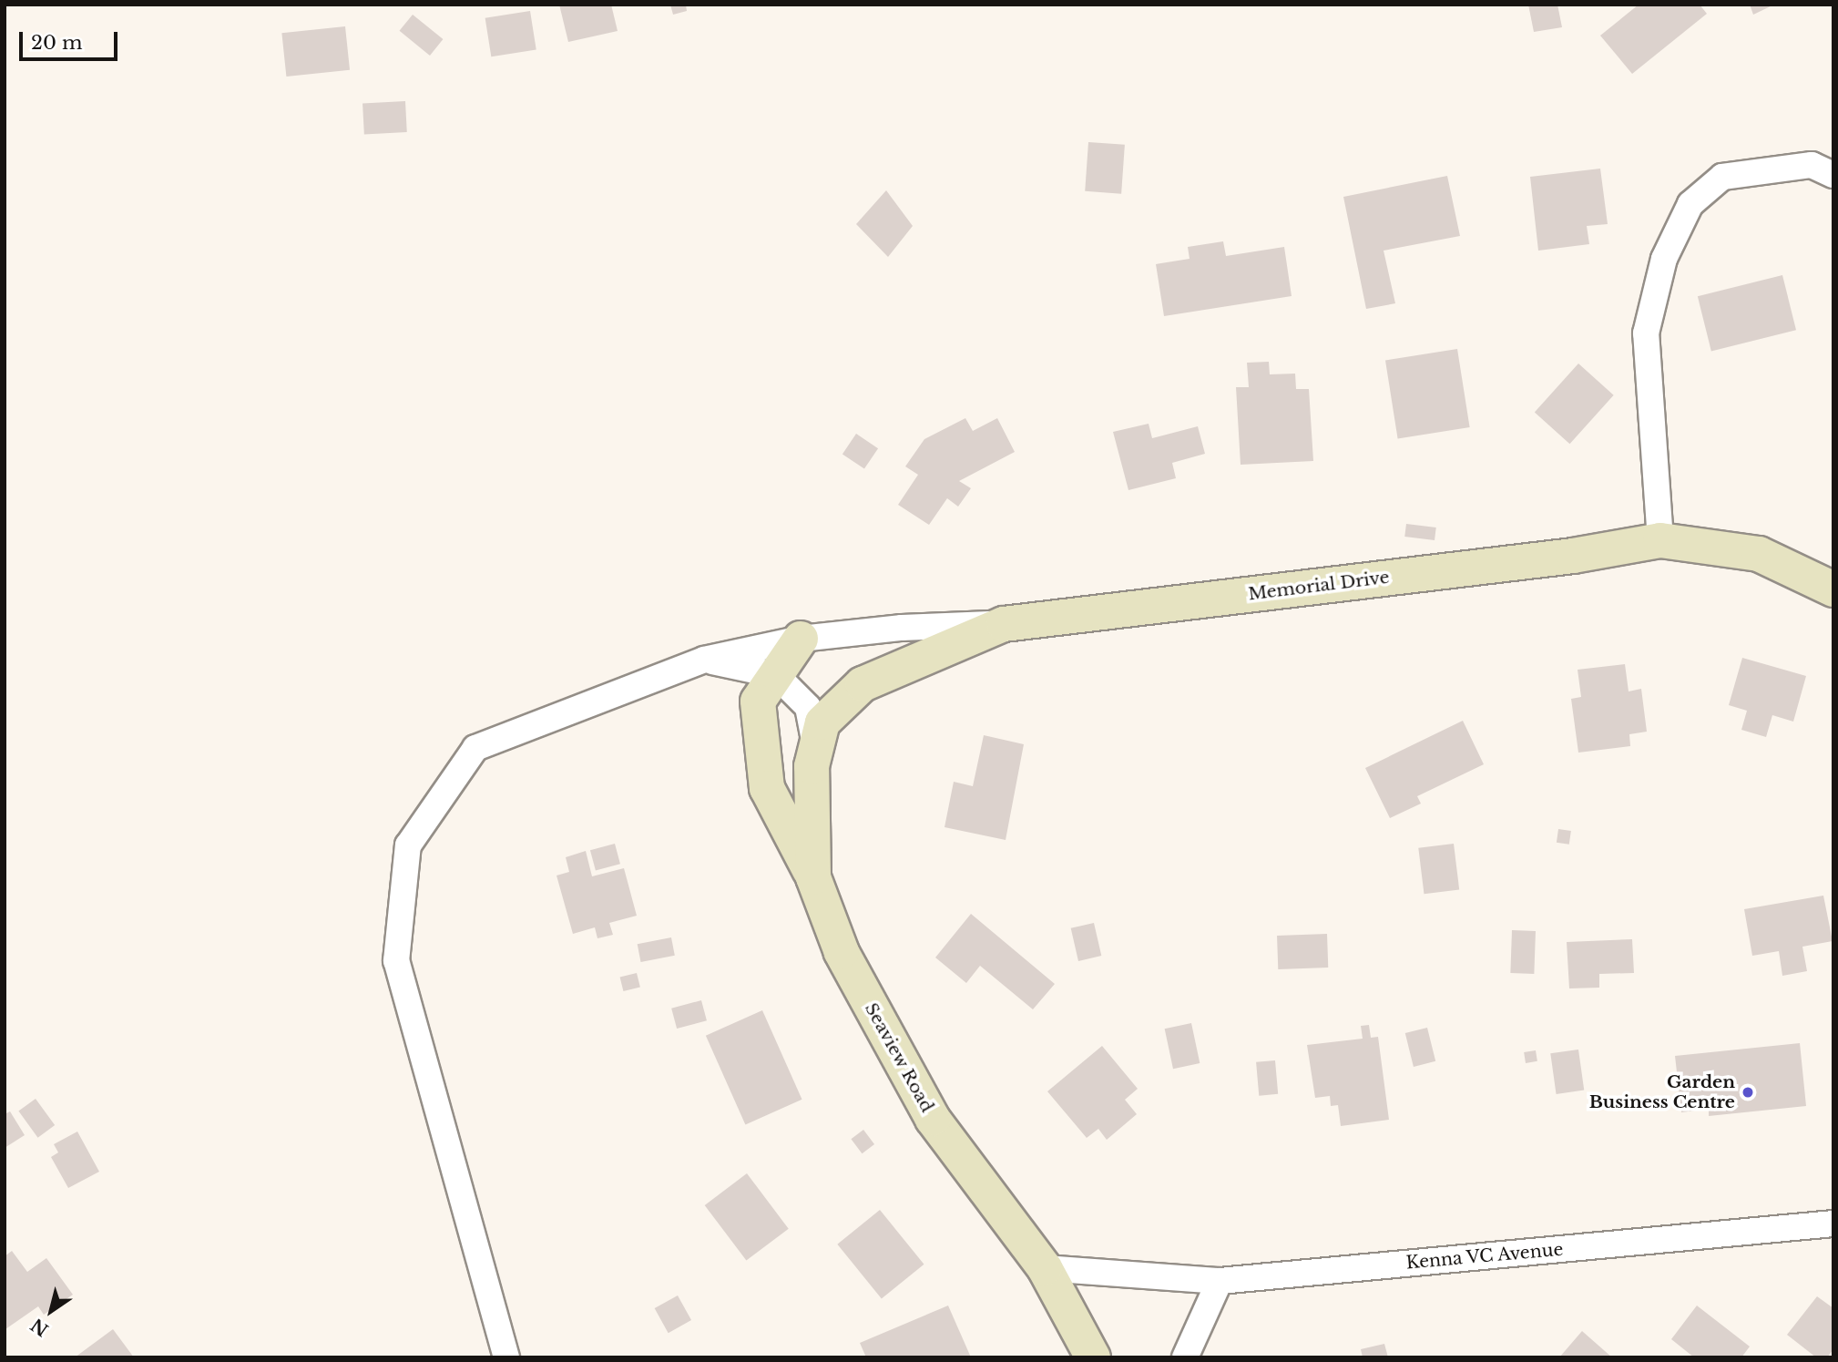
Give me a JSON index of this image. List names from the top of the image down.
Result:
{
  "streets": {
    "street": ["Memorial Drive", "Seaview Road", "Kenna VC Avenue"]
  },
  "crossings": [
    ["Memorial Drive", "Seaview Road"],
    ["Seaview Road", "Kenna VC Avenue"]
  ],
  "places": ["Garden Business Centre"],
  "scale_bar": "20 m",
  "north": "bottom left"
}
